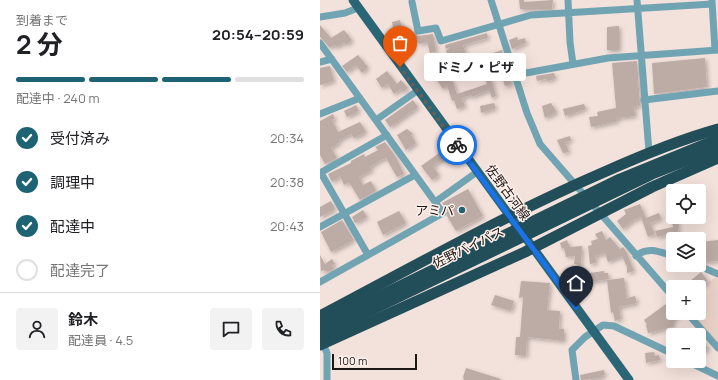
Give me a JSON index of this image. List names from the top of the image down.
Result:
{
  "streets": {
    "highway": ["佐野バイパス"],
    "main road": ["佐野古河線"]
  },
  "places": ["ドミノ・ピザ", "アミパ"],
  "scale_bar": "100 m",
  "page": {
    "heading": ["2 分", "到着まで", "20:54–20:59"],
    "panel": ["鈴木", "配達員 · 4.5"],
    "bubble": "ドミノ・ピザ",
    "bar": "配達中 · 240 m",
    "list": [
      ["受付済み", "20:34"],
      ["調理中", "20:38"],
      ["配達中", "20:43"],
      "配達完了"
    ],
    "map_buttons": ["+", "−"],
    "scale": "100 m"
  }
}
